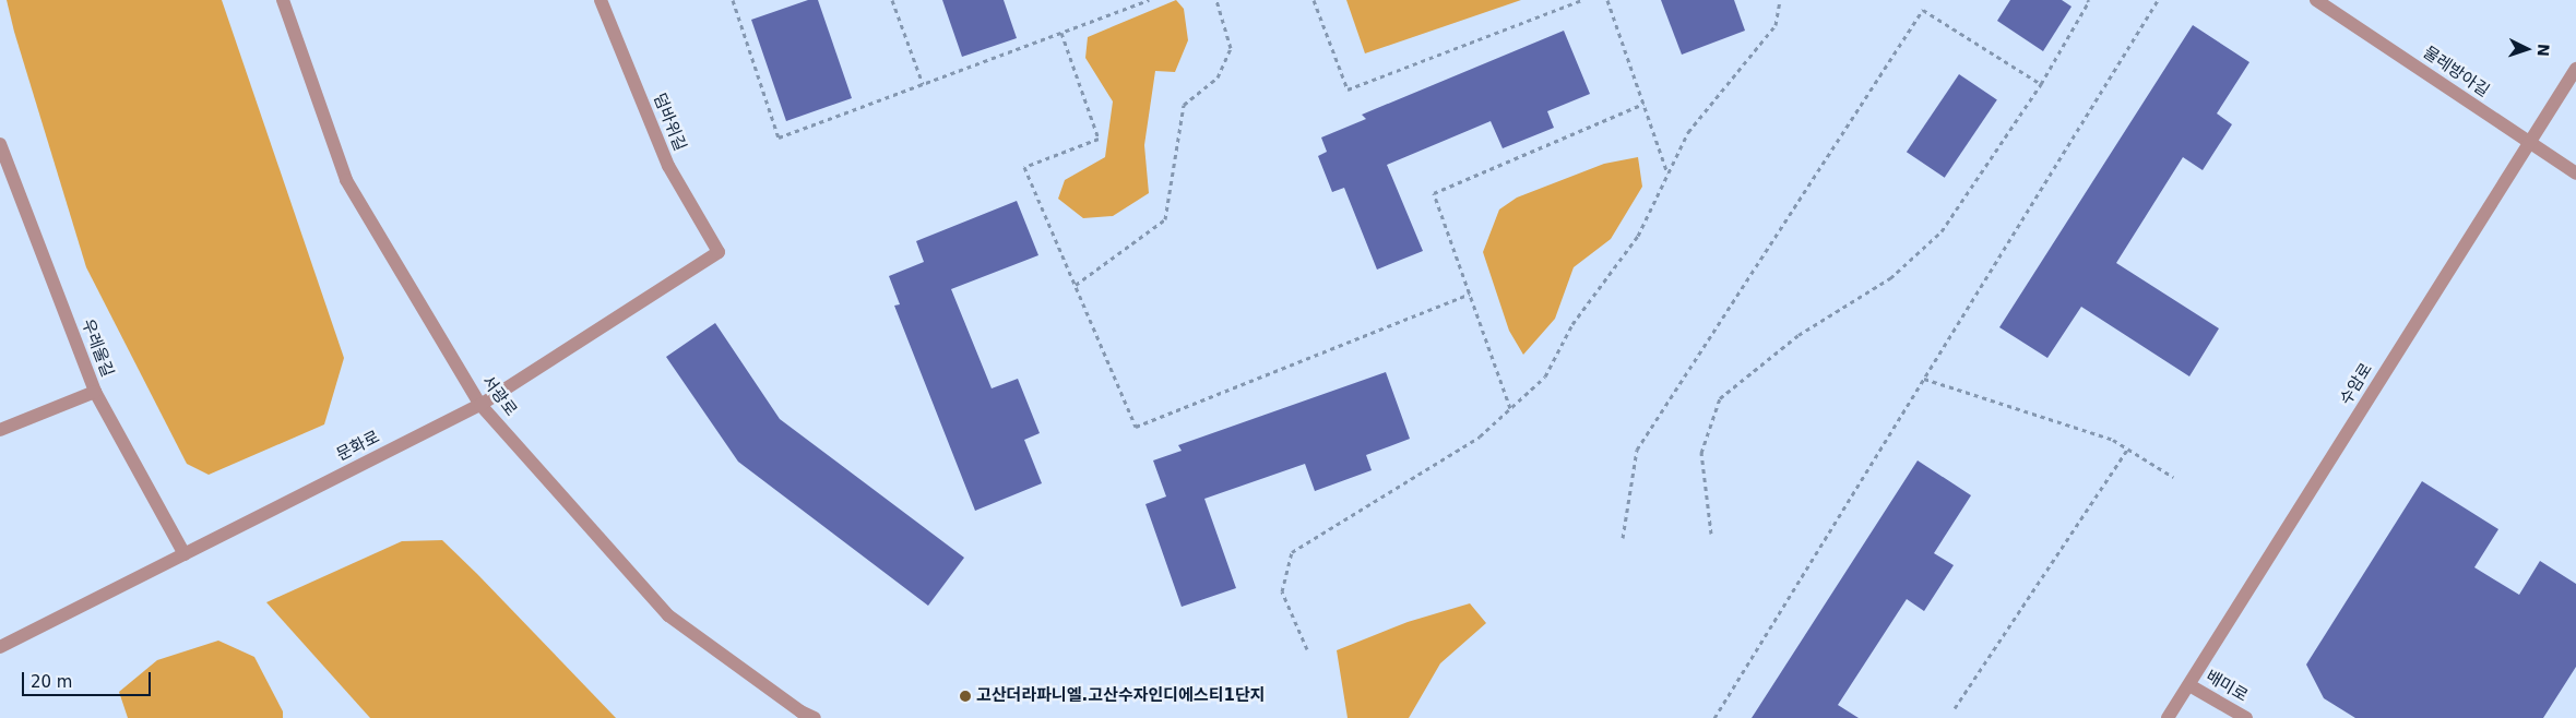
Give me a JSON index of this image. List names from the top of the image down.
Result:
{
  "streets": {
    "street": [
      "물레방아길",
      "덤바위길",
      "우레울길",
      "수암로",
      "서광로",
      "문화로",
      "배미로"
    ]
  },
  "crossings": [
    ["물레방아길", "수암로"],
    ["덤바위길", "문화로"],
    ["우레울길", "문화로"],
    ["수암로", "배미로"],
    ["서광로", "문화로"]
  ],
  "places": ["고산더라파니엘.고산수자인디에스티1단지"],
  "scale_bar": "20 m",
  "north": "right"
}
